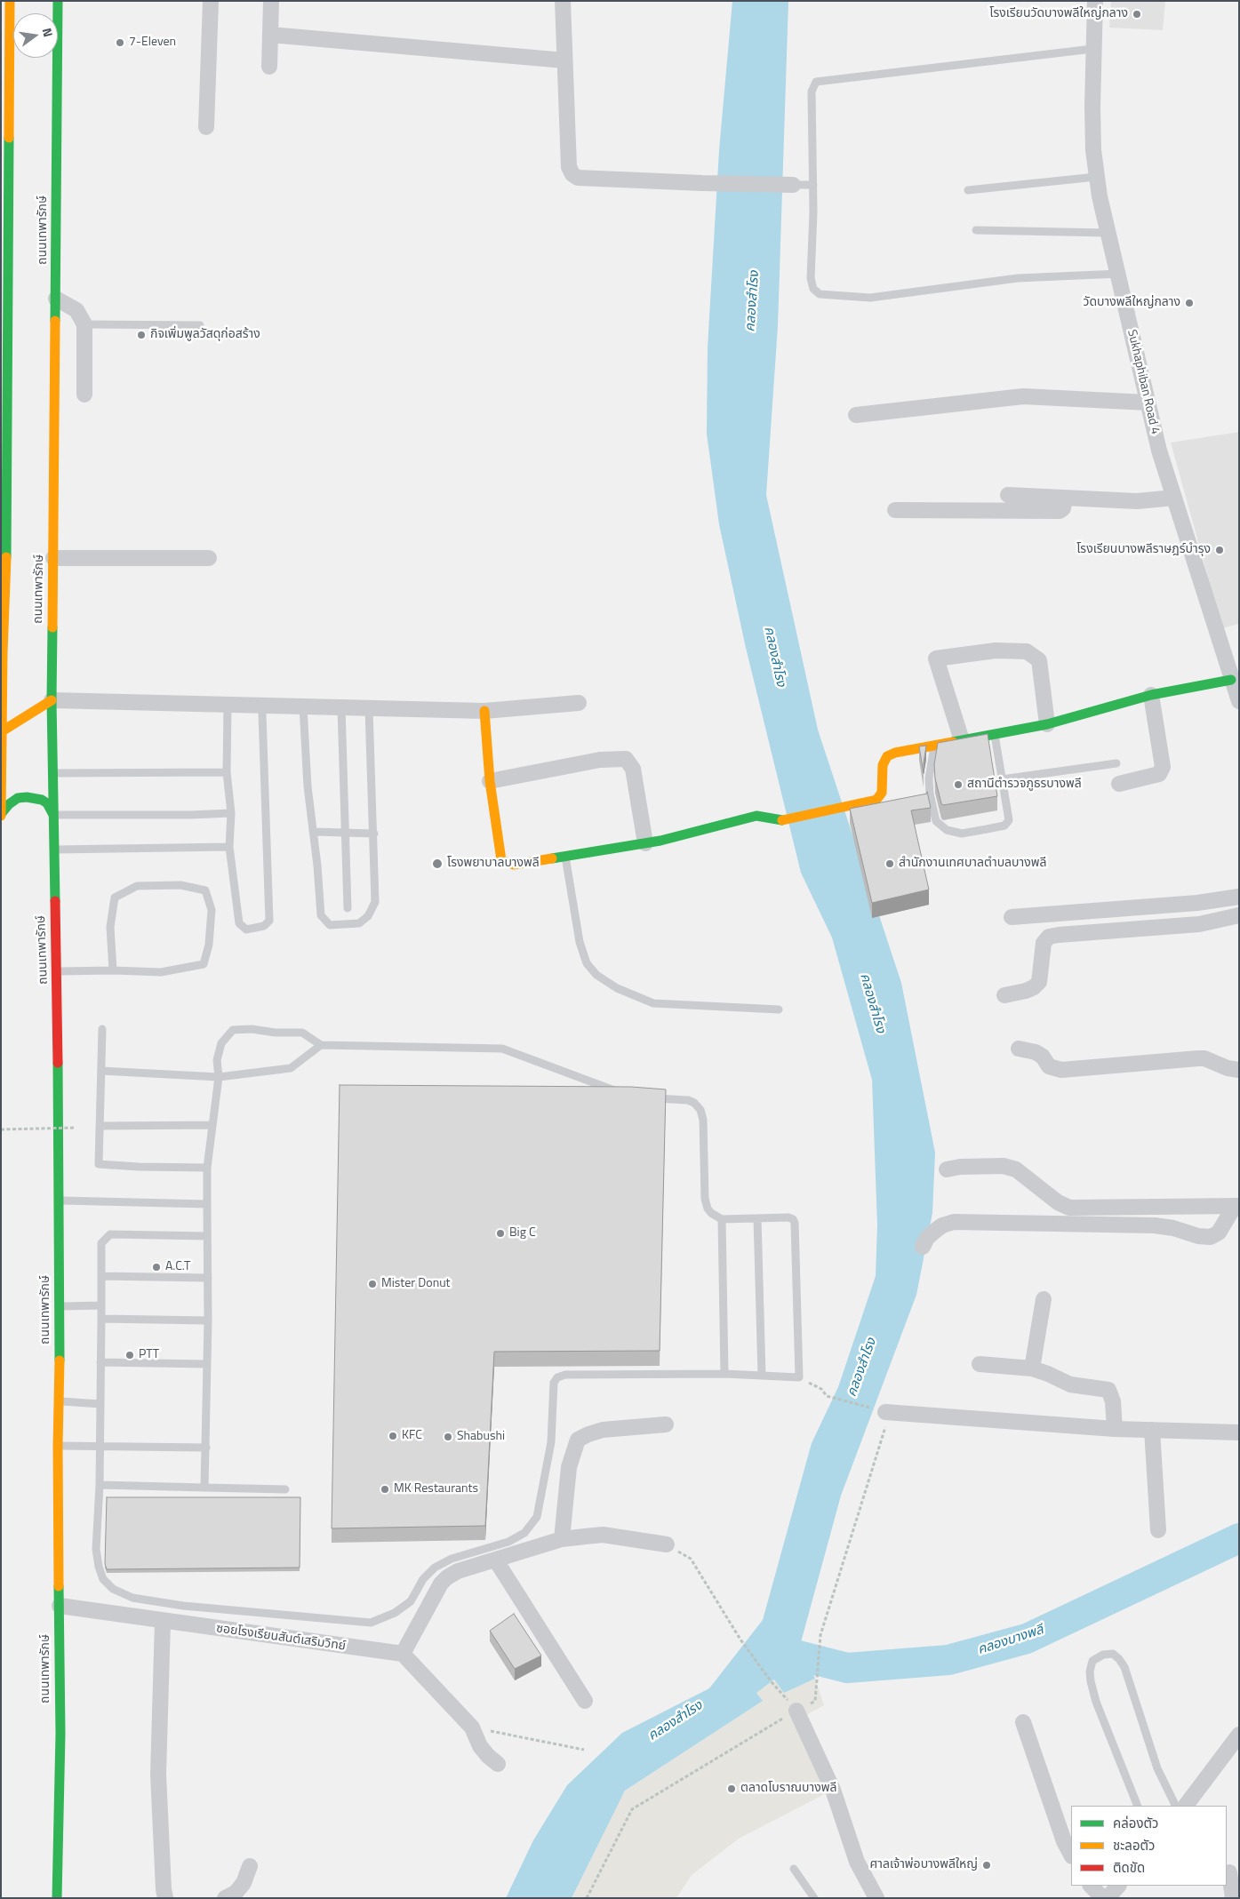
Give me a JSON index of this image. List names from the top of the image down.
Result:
{
  "streets": {
    "main road": ["ถนนเทพารักษ์"],
    "street": ["Sukhaphiban Road 4", "ซอยโรงเรียนสันต์เสริมวิทย์"]
  },
  "crossings": [
    ["ถนนเทพารักษ์", "ซอยโรงเรียนสันต์เสริมวิทย์"]
  ],
  "water": ["คลองสำโรง", "คลองบางพลี"],
  "places": [
    "โรงเรียนวัดบางพลีใหญ่กลาง",
    "7-Eleven",
    "วัดบางพลีใหญ่กลาง",
    "กิจเพิ่มพูลวัสดุก่อสร้าง",
    "โรงเรียนบางพลีราษฎร์บำรุง",
    "สถานีตำรวจภูธรบางพลี",
    "โรงพยาบาลบางพลี",
    "สำนักงานเทศบาลตำบลบางพลี",
    "Big C",
    "A.C.T",
    "Mister Donut",
    "PTT",
    "KFC",
    "Shabushi",
    "MK Restaurants",
    "ตลาดโบราณบางพลี",
    "ศาลเจ้าพ่อบางพลีใหญ่"
  ],
  "legend": ["คล่องตัว", "ชะลอตัว", "ติดขัด"],
  "north": "right"
}
